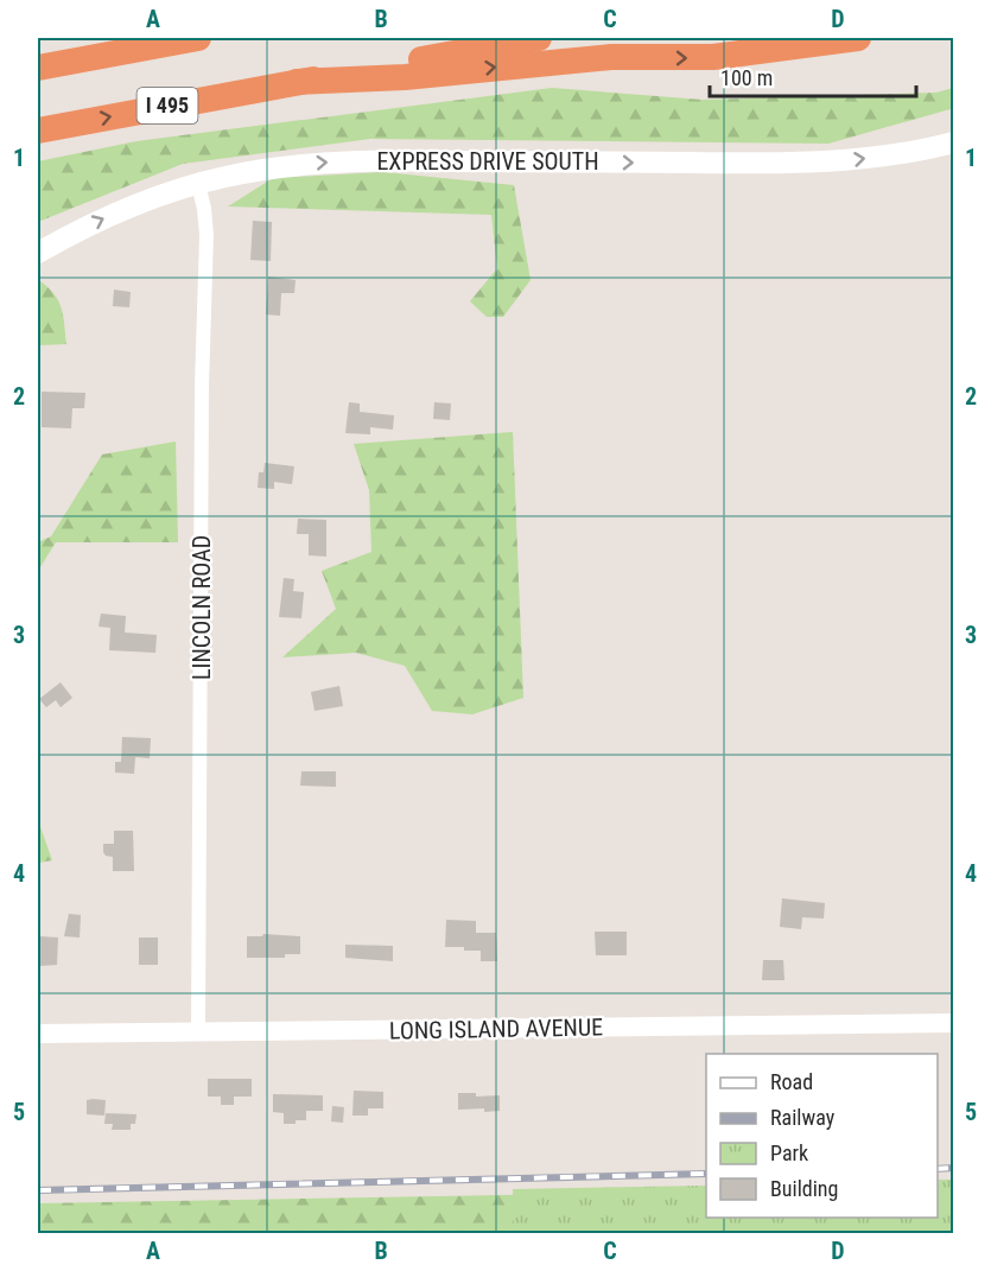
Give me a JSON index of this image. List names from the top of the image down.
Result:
{
  "streets": {
    "highway": ["I 495"],
    "main road": ["EXPRESS DRIVE SOUTH"],
    "street": ["LINCOLN ROAD", "LONG ISLAND AVENUE"]
  },
  "crossings": [
    ["EXPRESS DRIVE SOUTH", "LINCOLN ROAD"],
    ["LINCOLN ROAD", "LONG ISLAND AVENUE"]
  ],
  "one_way": ["EXPRESS DRIVE SOUTH"],
  "legend": [
    "Road",
    "Railway",
    "Park",
    "Building"
  ],
  "scale_bar": "100 m",
  "grid": {
    "columns": [
      "A",
      "B",
      "C",
      "D"
    ],
    "rows": [
      "1",
      "2",
      "3",
      "4",
      "5"
    ]
  }
}
